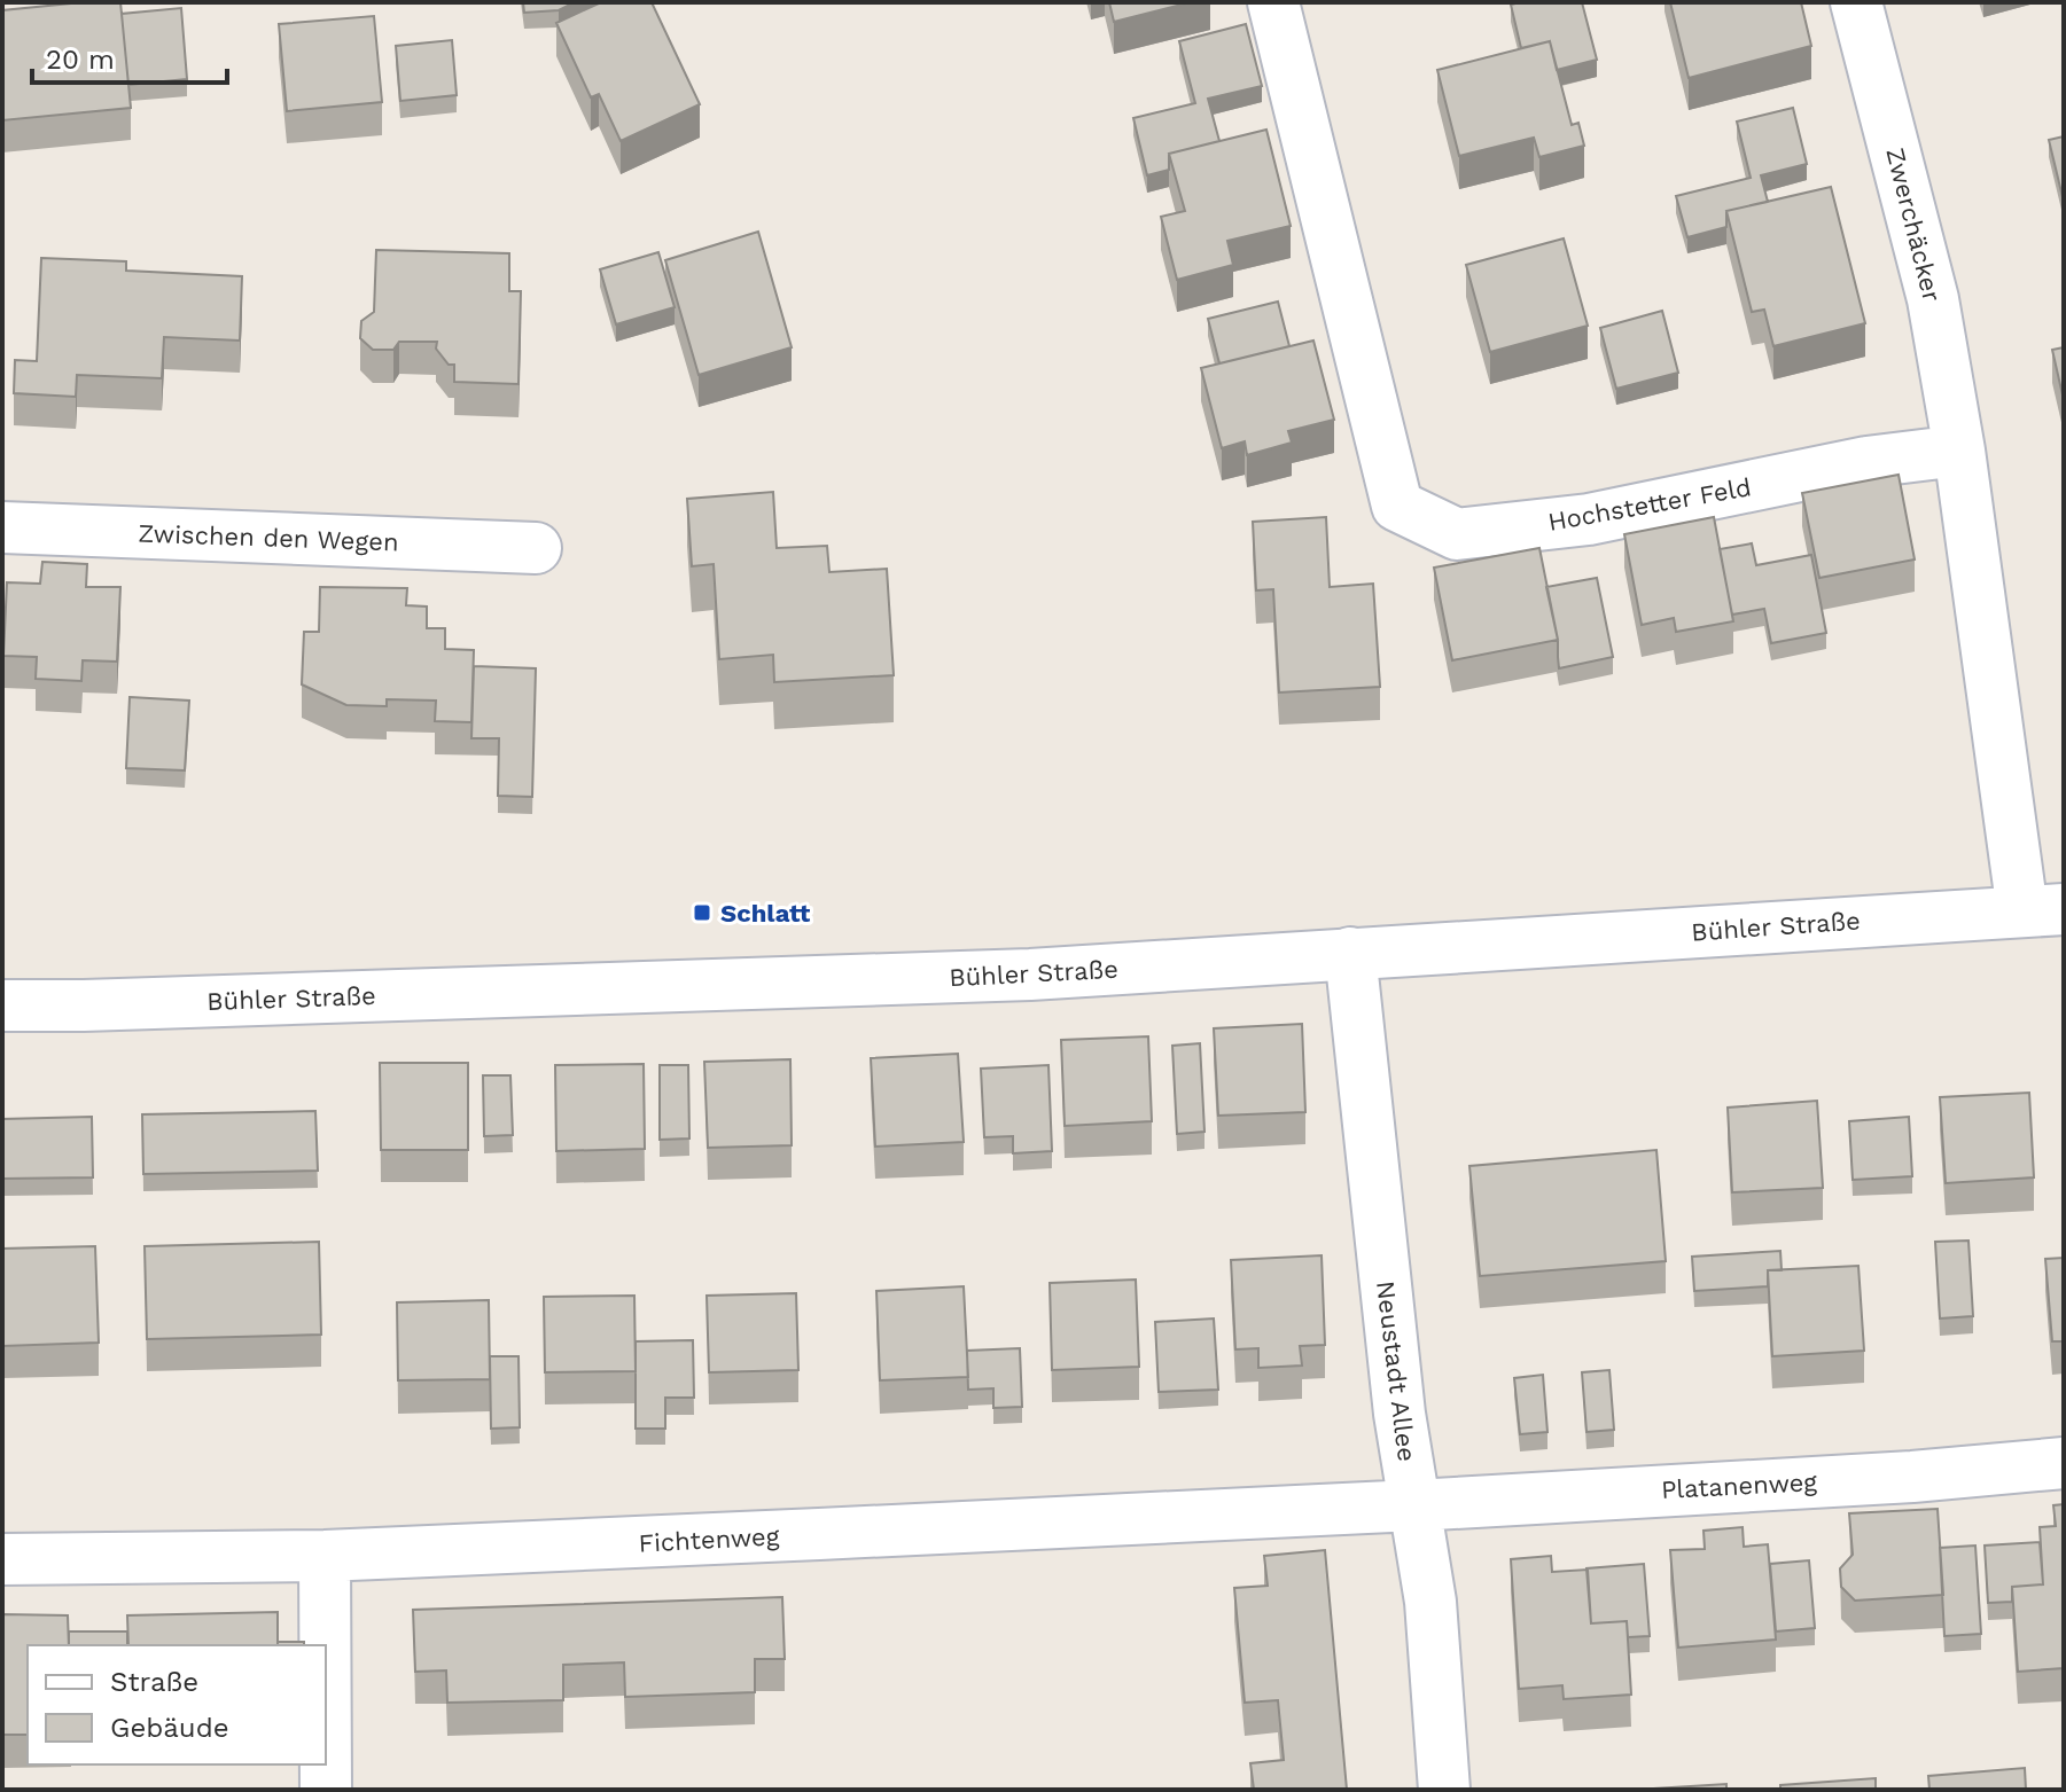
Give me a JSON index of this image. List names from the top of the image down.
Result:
{
  "streets": {
    "street": [
      "Zwerchäcker",
      "Hochstetter Feld",
      "Zwischen den Wegen",
      "Bühler Straße",
      "Neustadt Allee",
      "Platanenweg",
      "Fichtenweg"
    ]
  },
  "crossings": [
    ["Zwerchäcker", "Hochstetter Feld"],
    ["Bühler Straße", "Neustadt Allee"],
    ["Neustadt Allee", "Platanenweg"],
    ["Neustadt Allee", "Fichtenweg"],
    ["Platanenweg", "Fichtenweg"]
  ],
  "places": {
    "transit": ["Schlatt"]
  },
  "legend": ["Straße", "Gebäude"],
  "scale_bar": "20 m"
}
